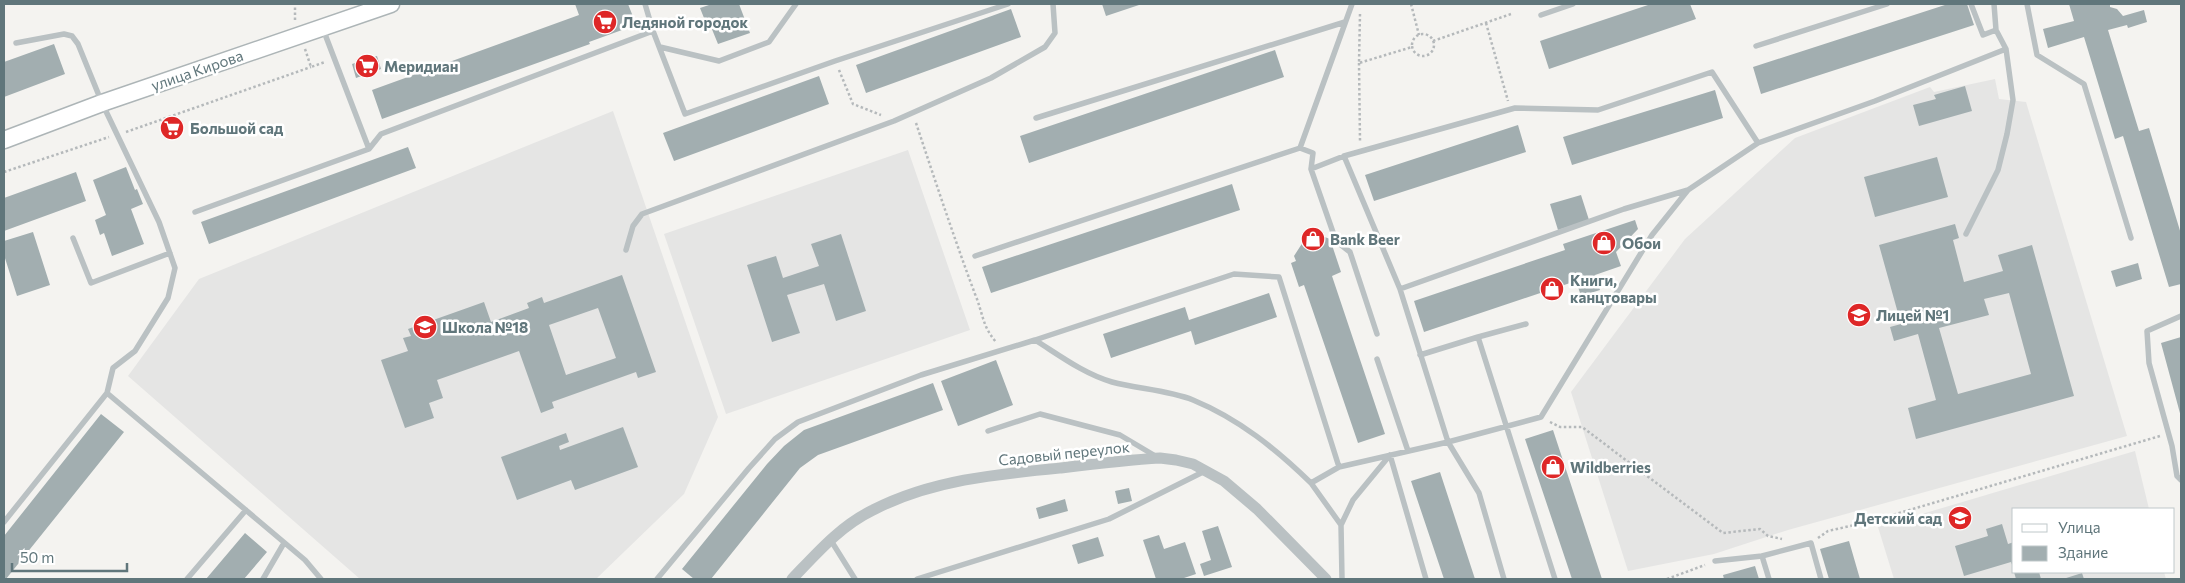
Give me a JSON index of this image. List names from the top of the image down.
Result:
{
  "streets": {
    "main road": ["улица Кирова"],
    "street": ["Садовый переулок"]
  },
  "places": {
    "supermarket": ["Ледяной городок", "Меридиан", "Большой сад"],
    "shop": [
      "Bank Beer",
      "Обои",
      "Книги, канцтовары",
      "Wildberries"
    ],
    "school or university": ["Лицей №1", "Школа №18", "Детский сад"]
  },
  "legend": ["Улица", "Здание"],
  "scale_bar": "50 m"
}
